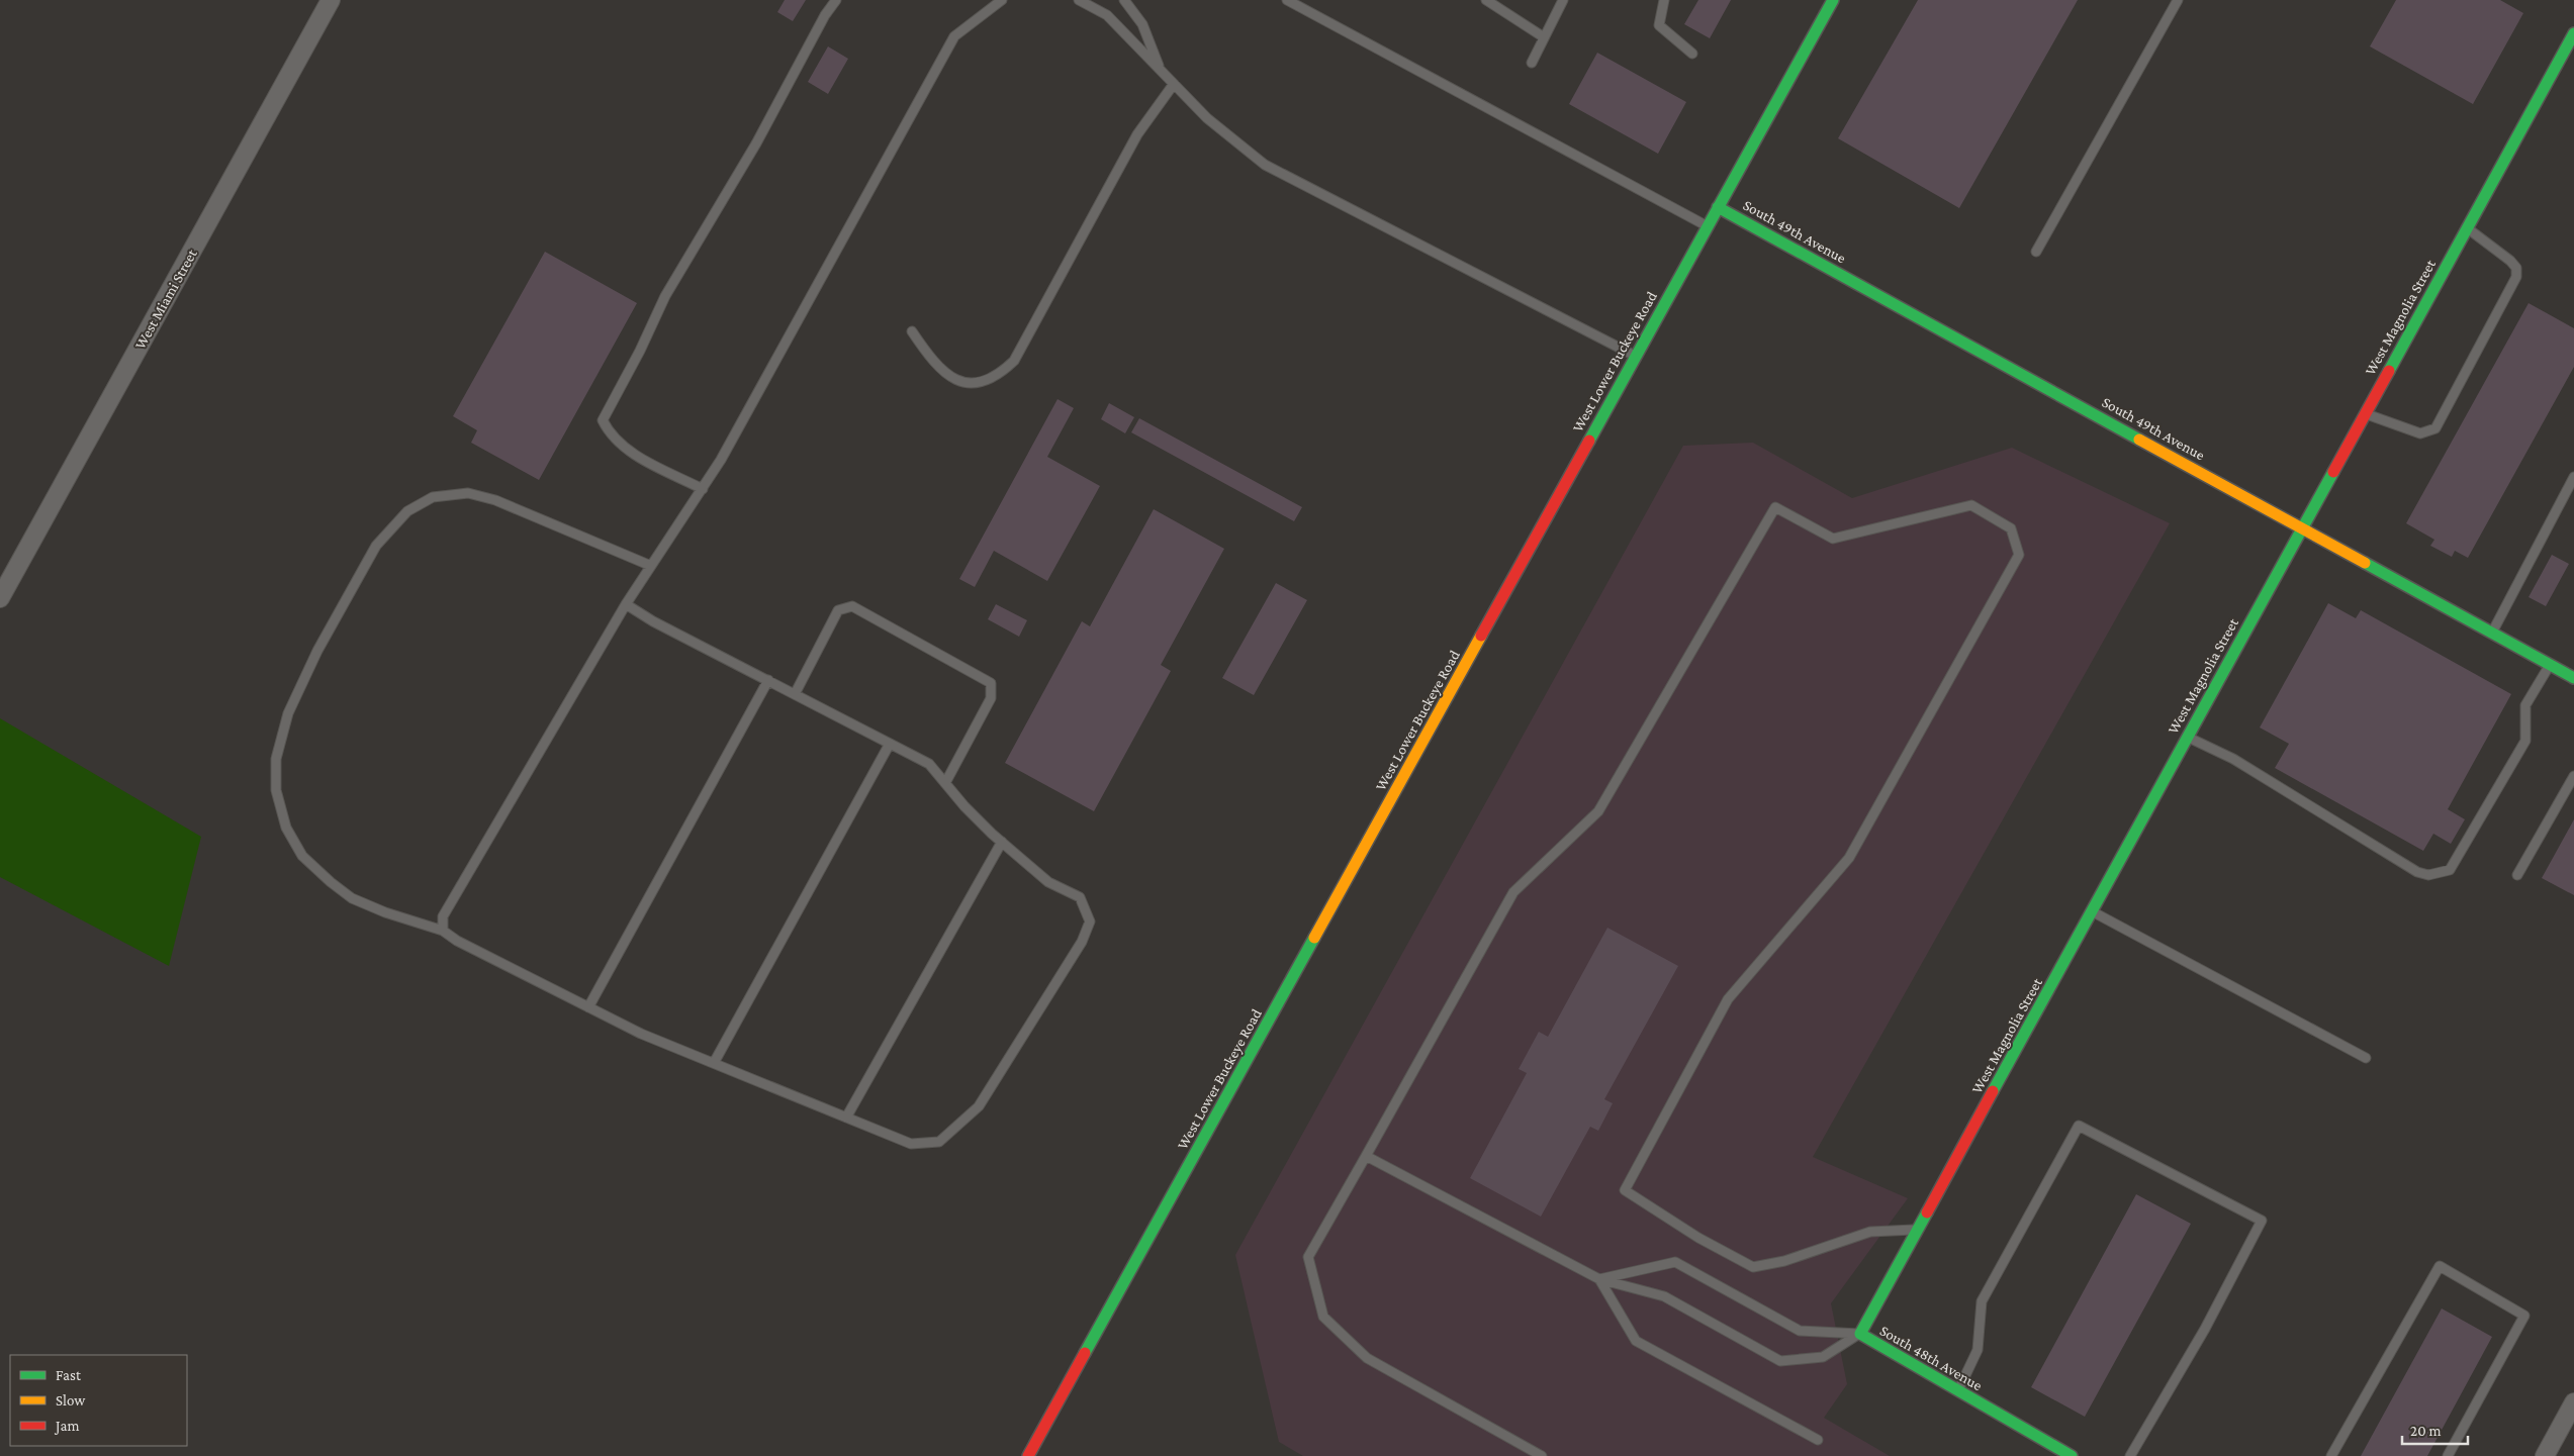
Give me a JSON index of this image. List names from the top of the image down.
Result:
{
  "streets": {
    "street": [
      "South 49th Avenue",
      "West Miami Street",
      "West Magnolia Street",
      "West Lower Buckeye Road",
      "South 48th Avenue"
    ]
  },
  "crossings": [
    ["South 49th Avenue", "West Magnolia Street"],
    ["South 49th Avenue", "West Lower Buckeye Road"],
    ["West Magnolia Street", "South 48th Avenue"]
  ],
  "legend": ["Fast", "Slow", "Jam"],
  "scale_bar": "20 m"
}
